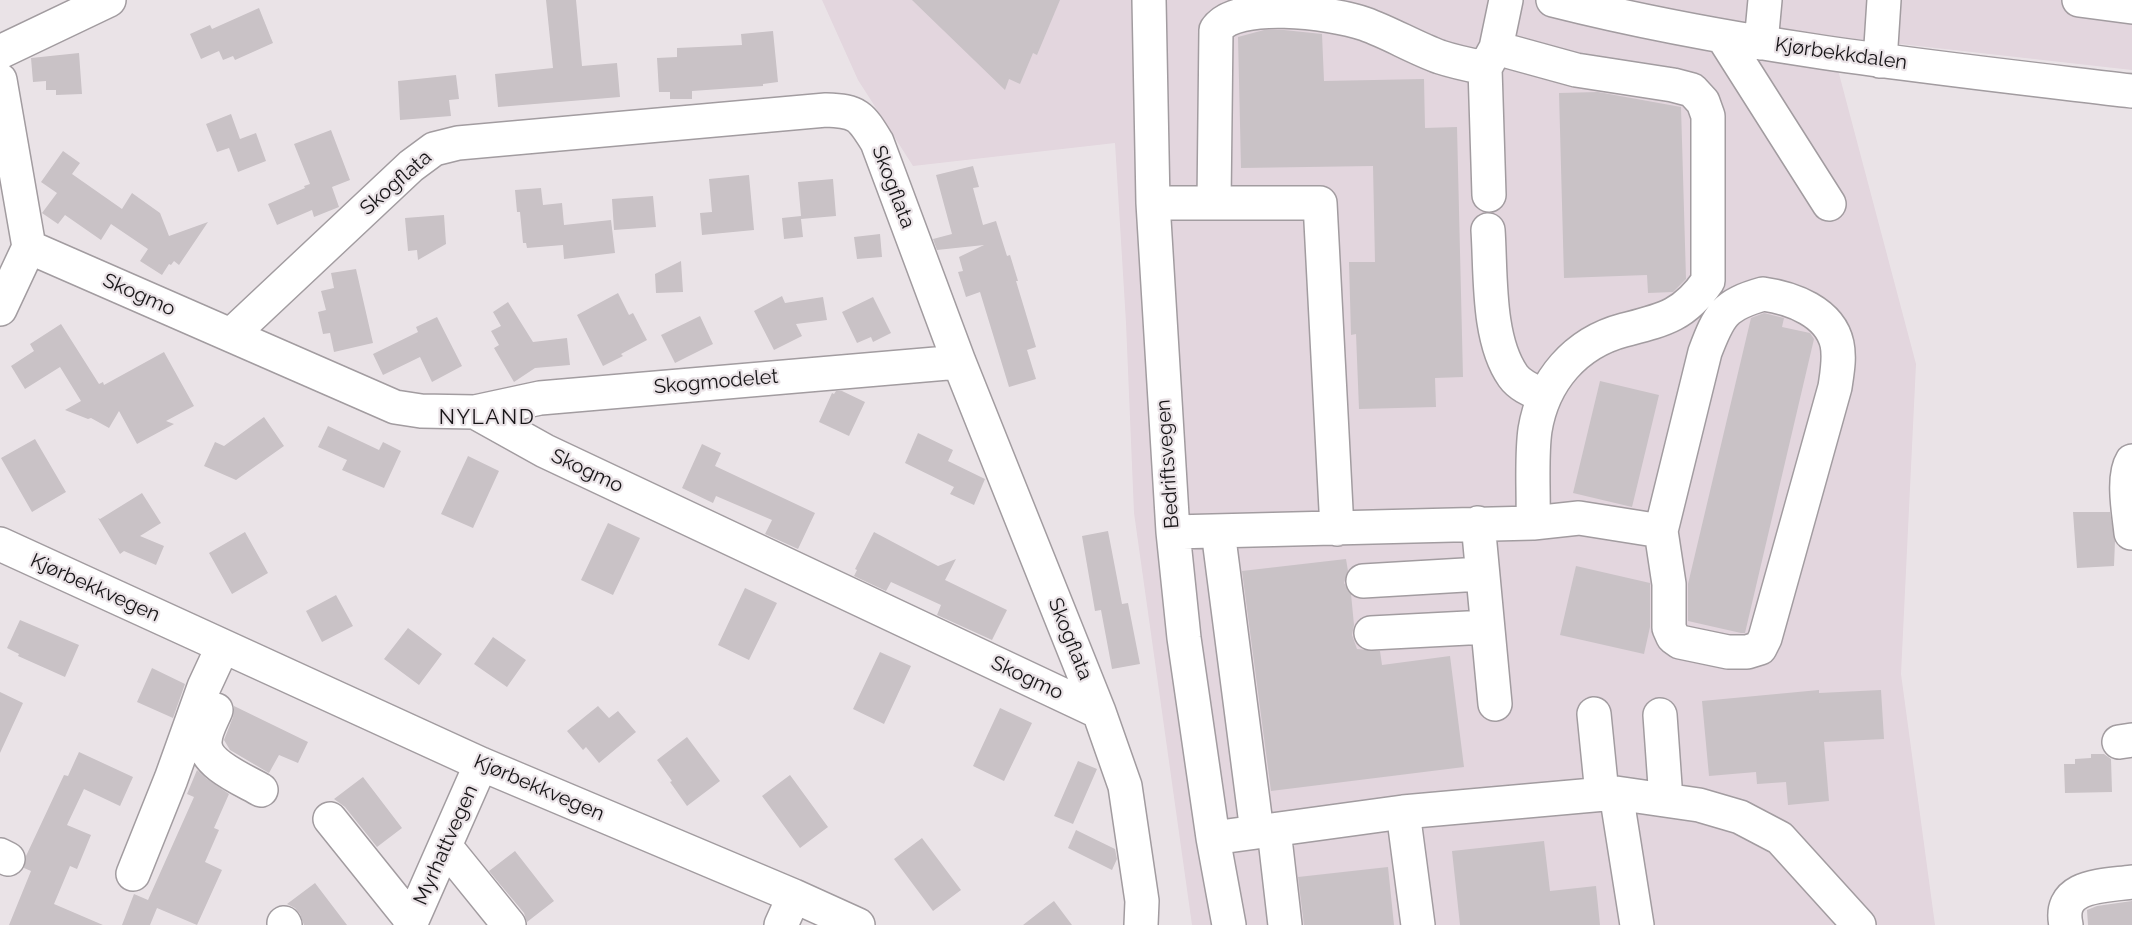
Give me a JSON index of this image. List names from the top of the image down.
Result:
{
  "streets": {
    "street": [
      "Kjørbekkdalen",
      "Skogflata",
      "Skogmo",
      "Skogmodelet",
      "Bedriftsvegen",
      "Kjørbekkvegen",
      "Myrhattvegen"
    ]
  },
  "crossings": [
    ["Skogflata", "Skogmo"],
    ["Skogflata", "Skogmodelet"],
    ["Skogmo", "Skogmodelet"],
    ["Kjørbekkvegen", "Myrhattvegen"]
  ],
  "districts": ["NYLAND"]
}
